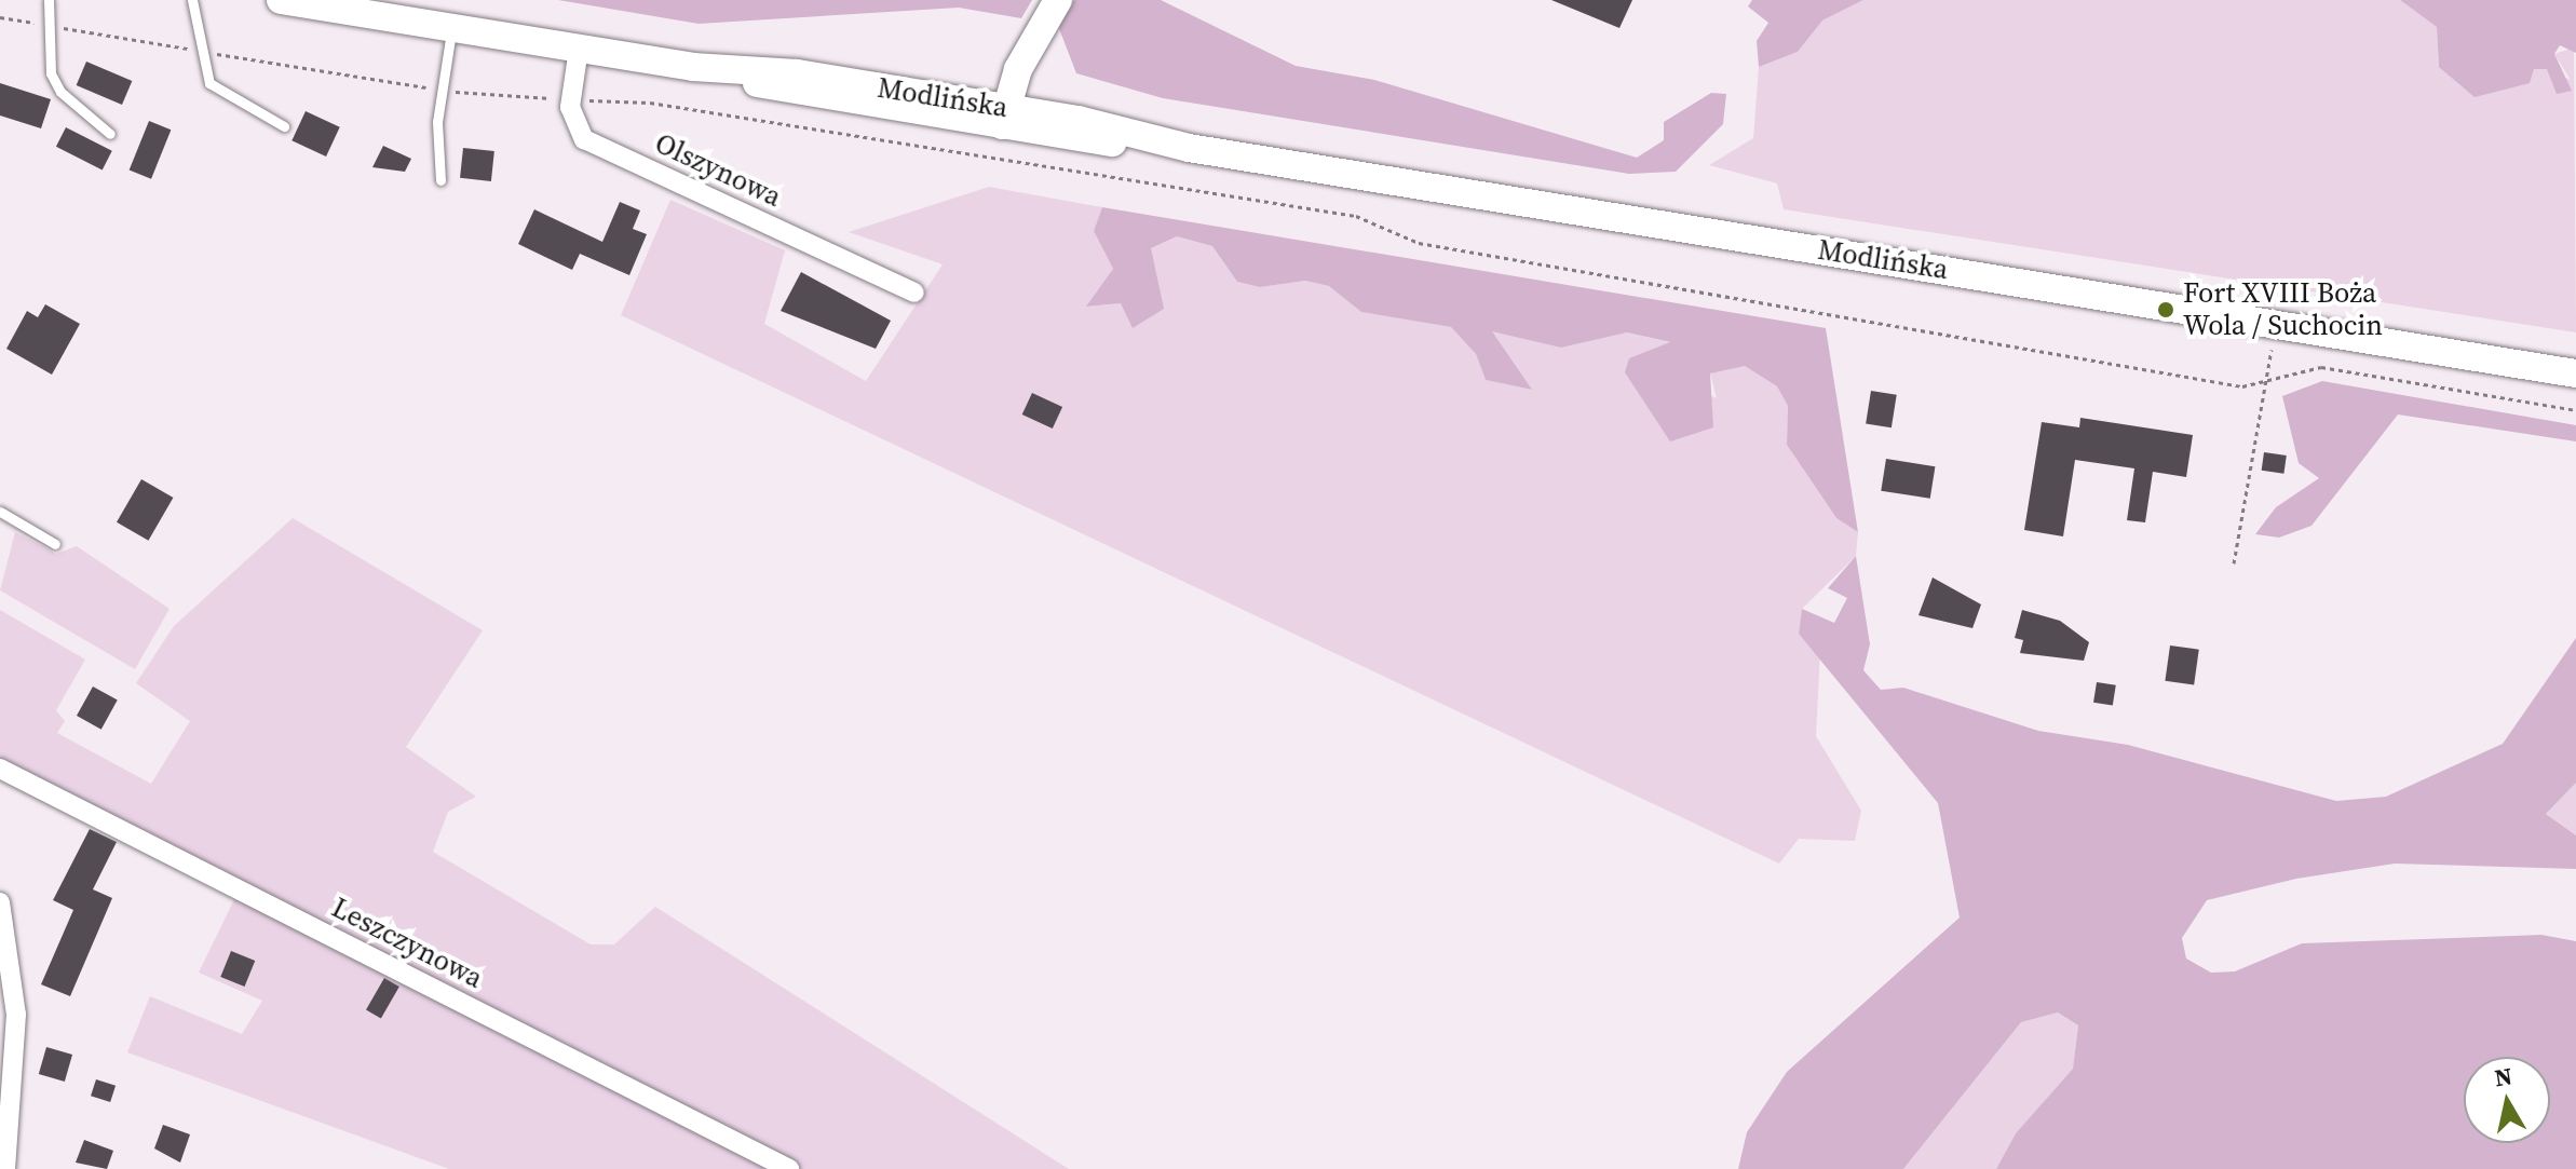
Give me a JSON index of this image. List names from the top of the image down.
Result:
{
  "streets": {
    "main road": ["Modlińska"],
    "street": ["Olszynowa", "Leszczynowa"]
  },
  "crossings": [
    ["Modlińska", "Olszynowa"]
  ],
  "places": ["Fort XVIII Boża Wola / Suchocin"],
  "north": "top"
}
